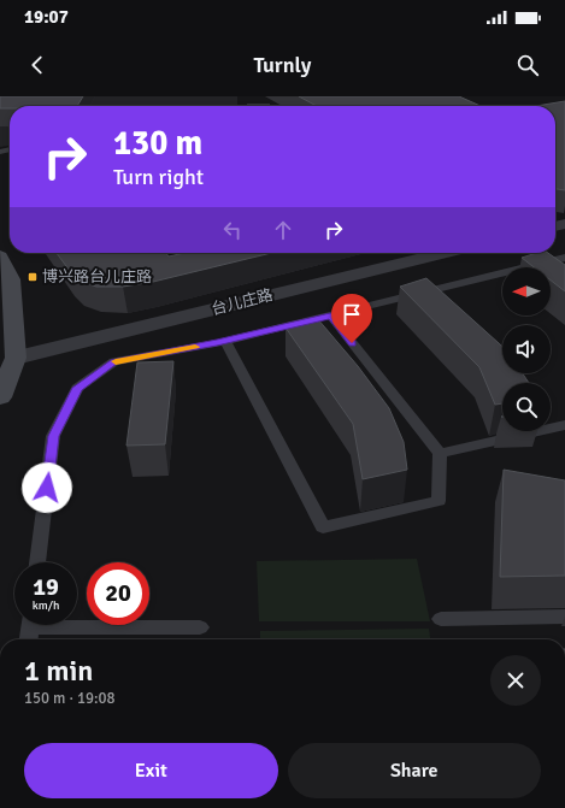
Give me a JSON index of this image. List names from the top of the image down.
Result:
{
  "streets": {
    "street": ["台儿庄路"]
  },
  "places": {
    "transit": ["博兴路台儿庄路"]
  },
  "north": "left",
  "page": {
    "status": "19:07",
    "header": "Turnly",
    "turn": ["130 m", "Turn right"],
    "speed": "19 km/h",
    "limit": "20",
    "heading": ["1 min", "150 m · 19:08"],
    "buttons": ["Exit", "Share"]
  }
}
